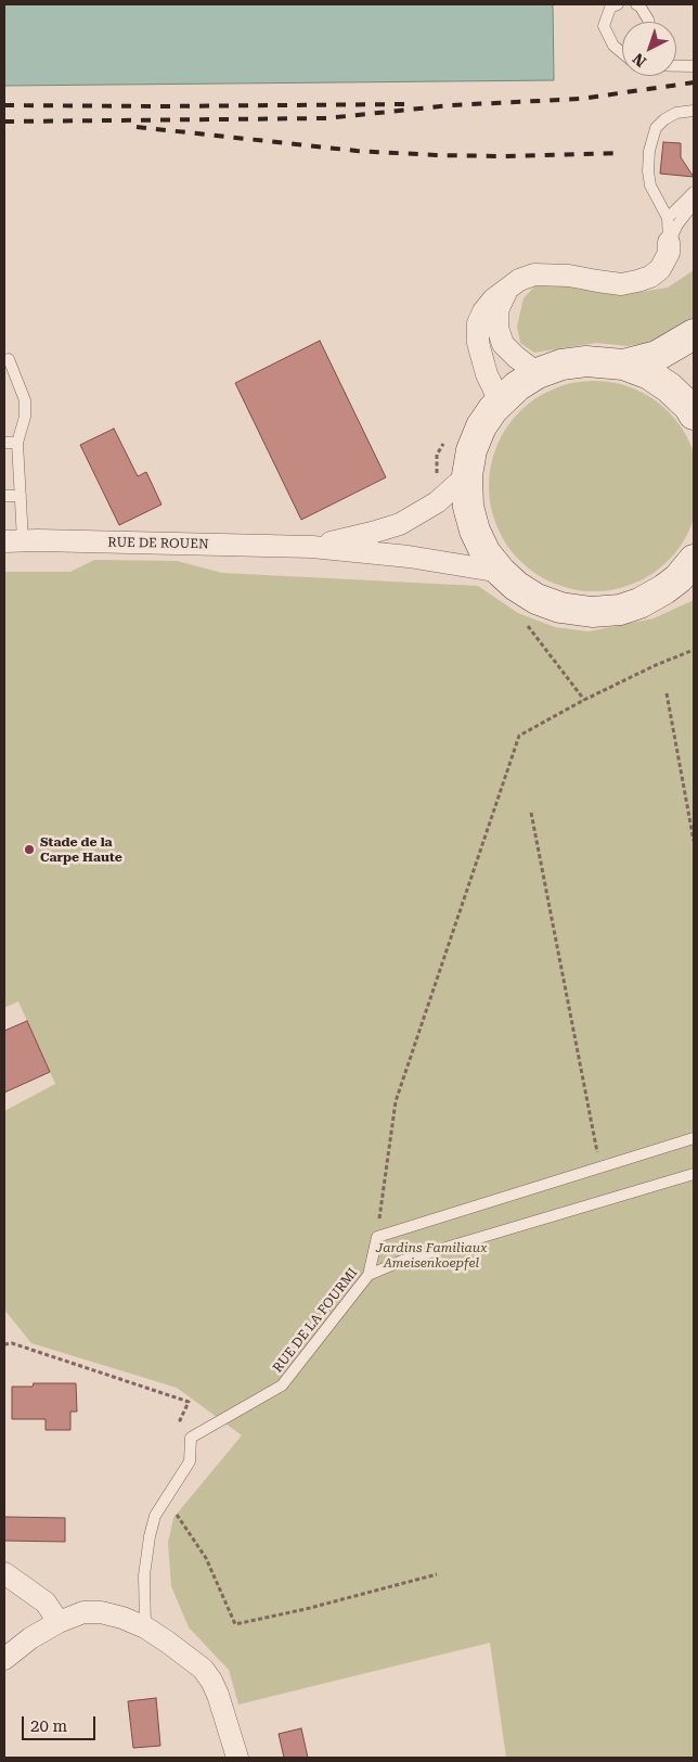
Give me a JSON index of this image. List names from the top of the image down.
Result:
{
  "streets": {
    "street": ["RUE DE ROUEN"],
    "lane": ["RUE DE LA FOURMI"]
  },
  "parks": ["Jardins Familiaux Ameisenkoepfel"],
  "places": ["Stade de la Carpe Haute"],
  "scale_bar": "20 m",
  "north": "bottom left"
}
